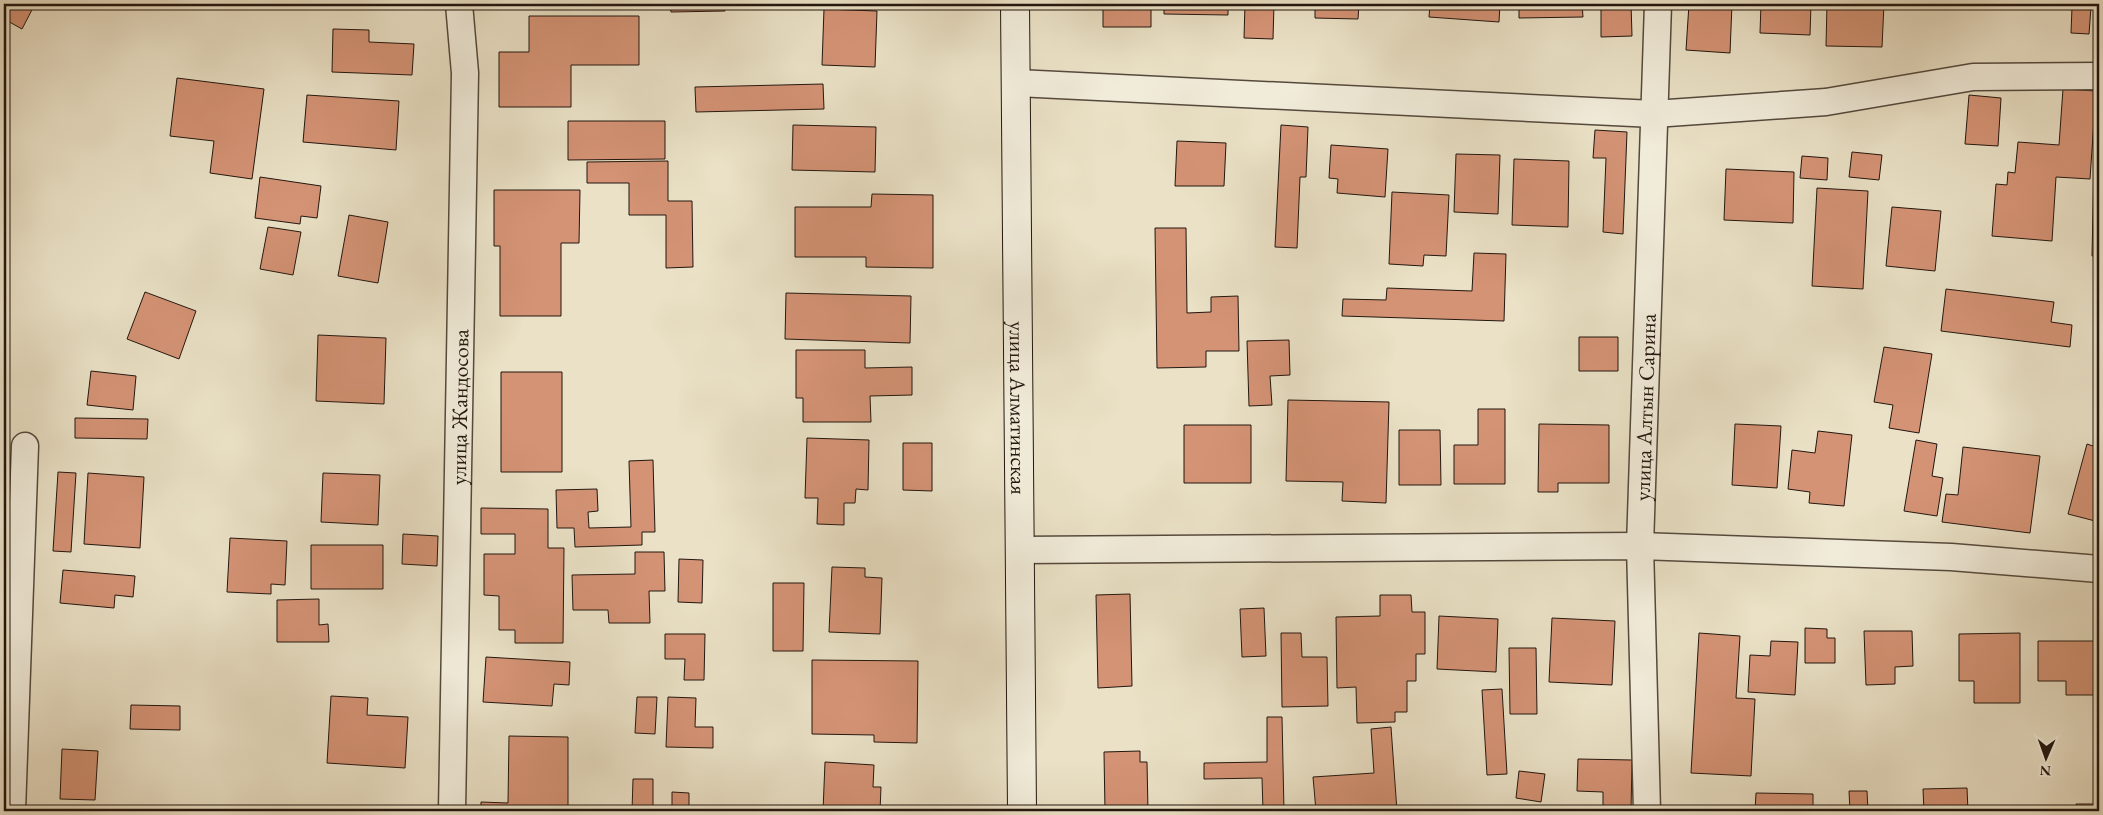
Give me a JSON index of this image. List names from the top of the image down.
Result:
{
  "streets": {
    "street": ["улица Жандосова", "улица Алматинская", "улица Алтын Сарина"]
  },
  "north": "bottom"
}
